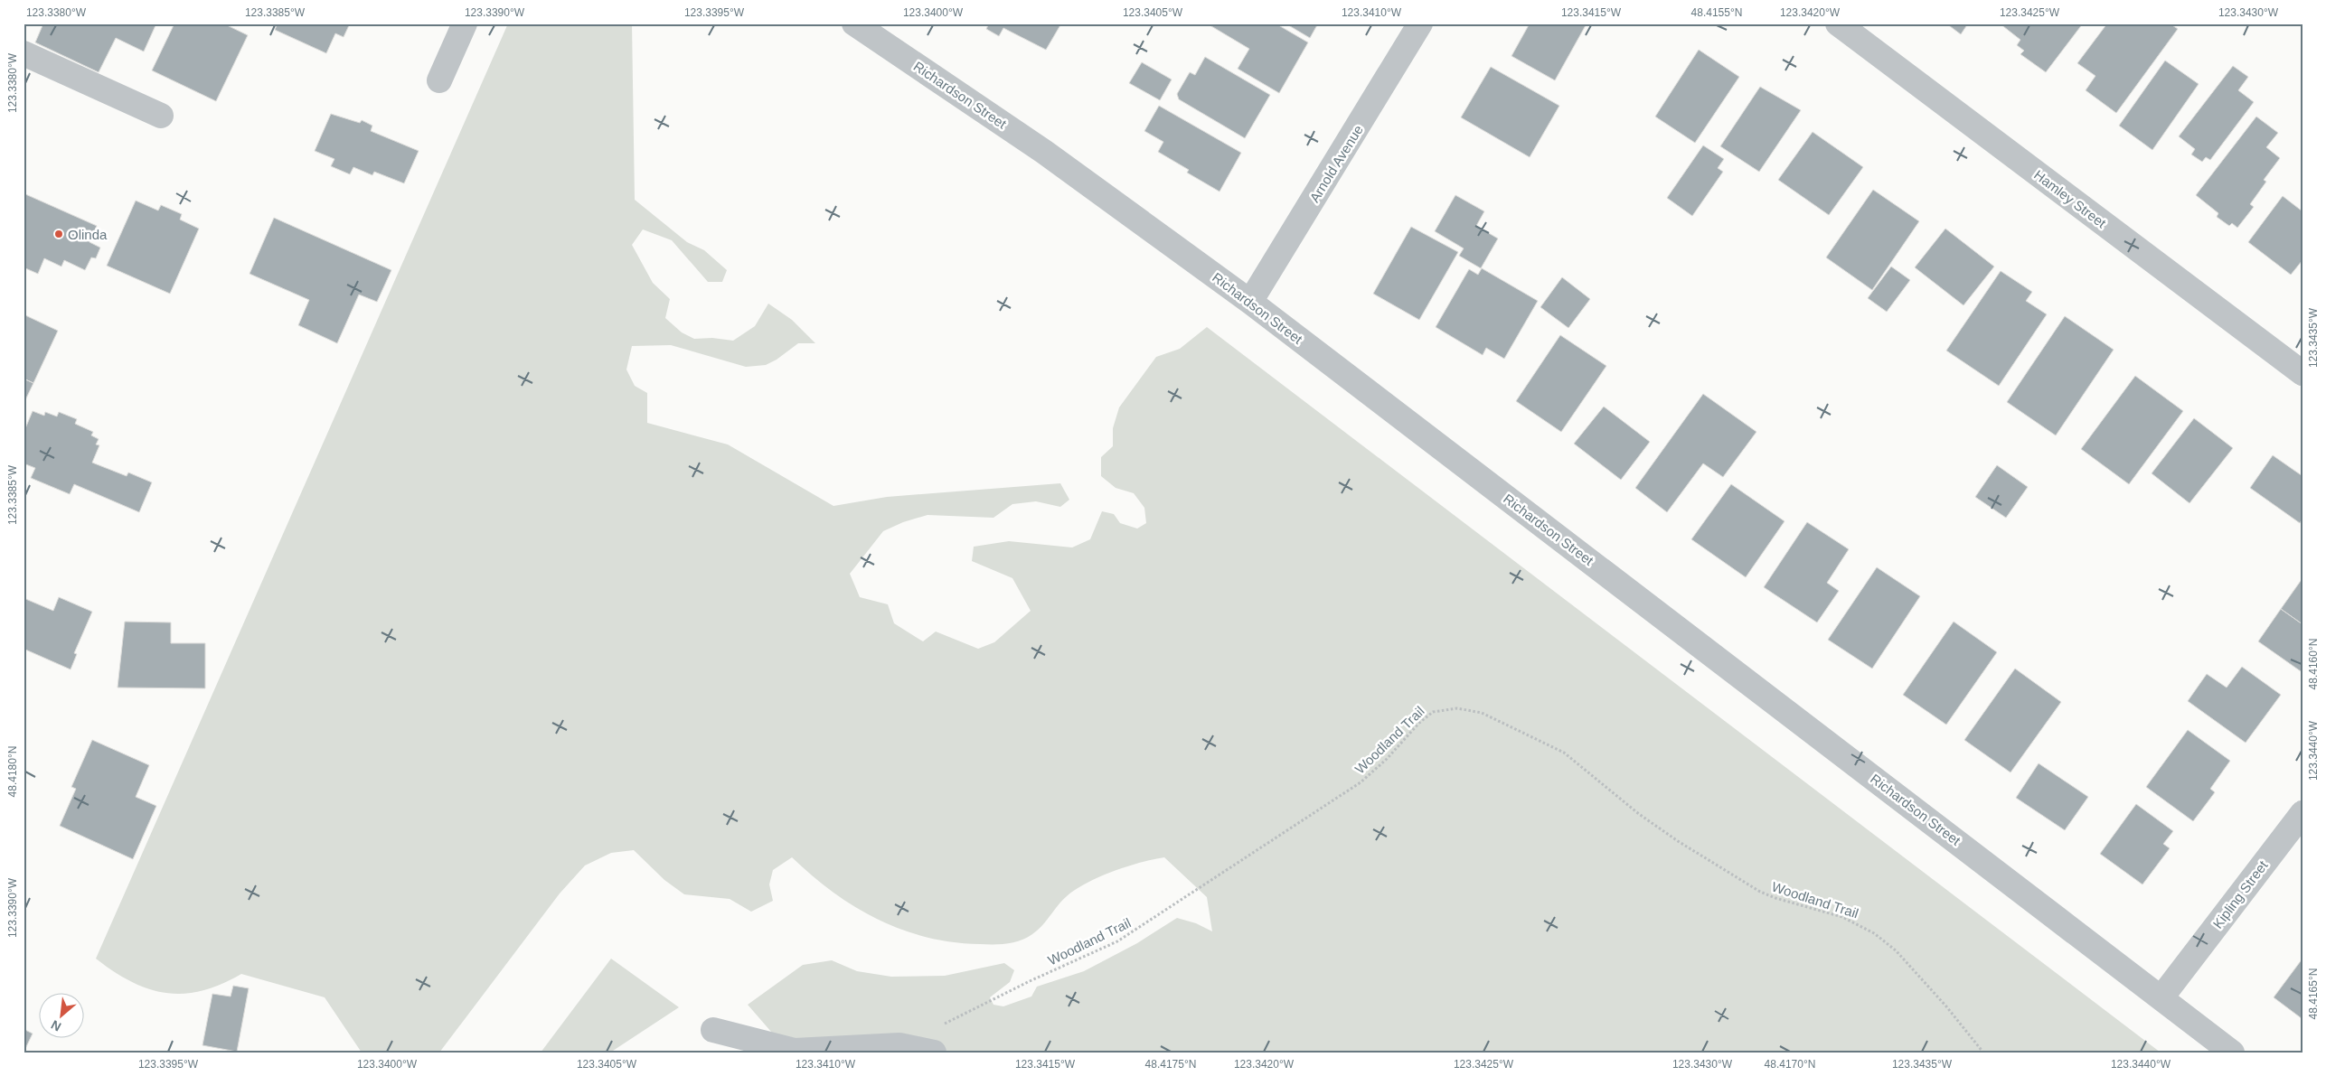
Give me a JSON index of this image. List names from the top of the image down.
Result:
{
  "streets": {
    "street": [
      "Richardson Street",
      "Arnold Avenue",
      "Hamley Street",
      "Kipling Street"
    ],
    "path": ["Woodland Trail"]
  },
  "crossings": [
    ["Richardson Street", "Arnold Avenue"],
    ["Richardson Street", "Kipling Street"]
  ],
  "places": ["Olinda"],
  "north": "bottom left",
  "coordinates": [
    "123.3380°W",
    "123.3385°W",
    "123.3390°W",
    "123.3395°W",
    "123.3400°W",
    "123.3405°W",
    "123.3410°W",
    "123.3415°W",
    "48.4155°N",
    "123.3420°W",
    "123.3425°W",
    "123.3430°W",
    "123.3435°W",
    "48.4160°N",
    "123.3440°W",
    "48.4180°N",
    "48.4165°N",
    "48.4175°N",
    "48.4170°N"
  ]
}
